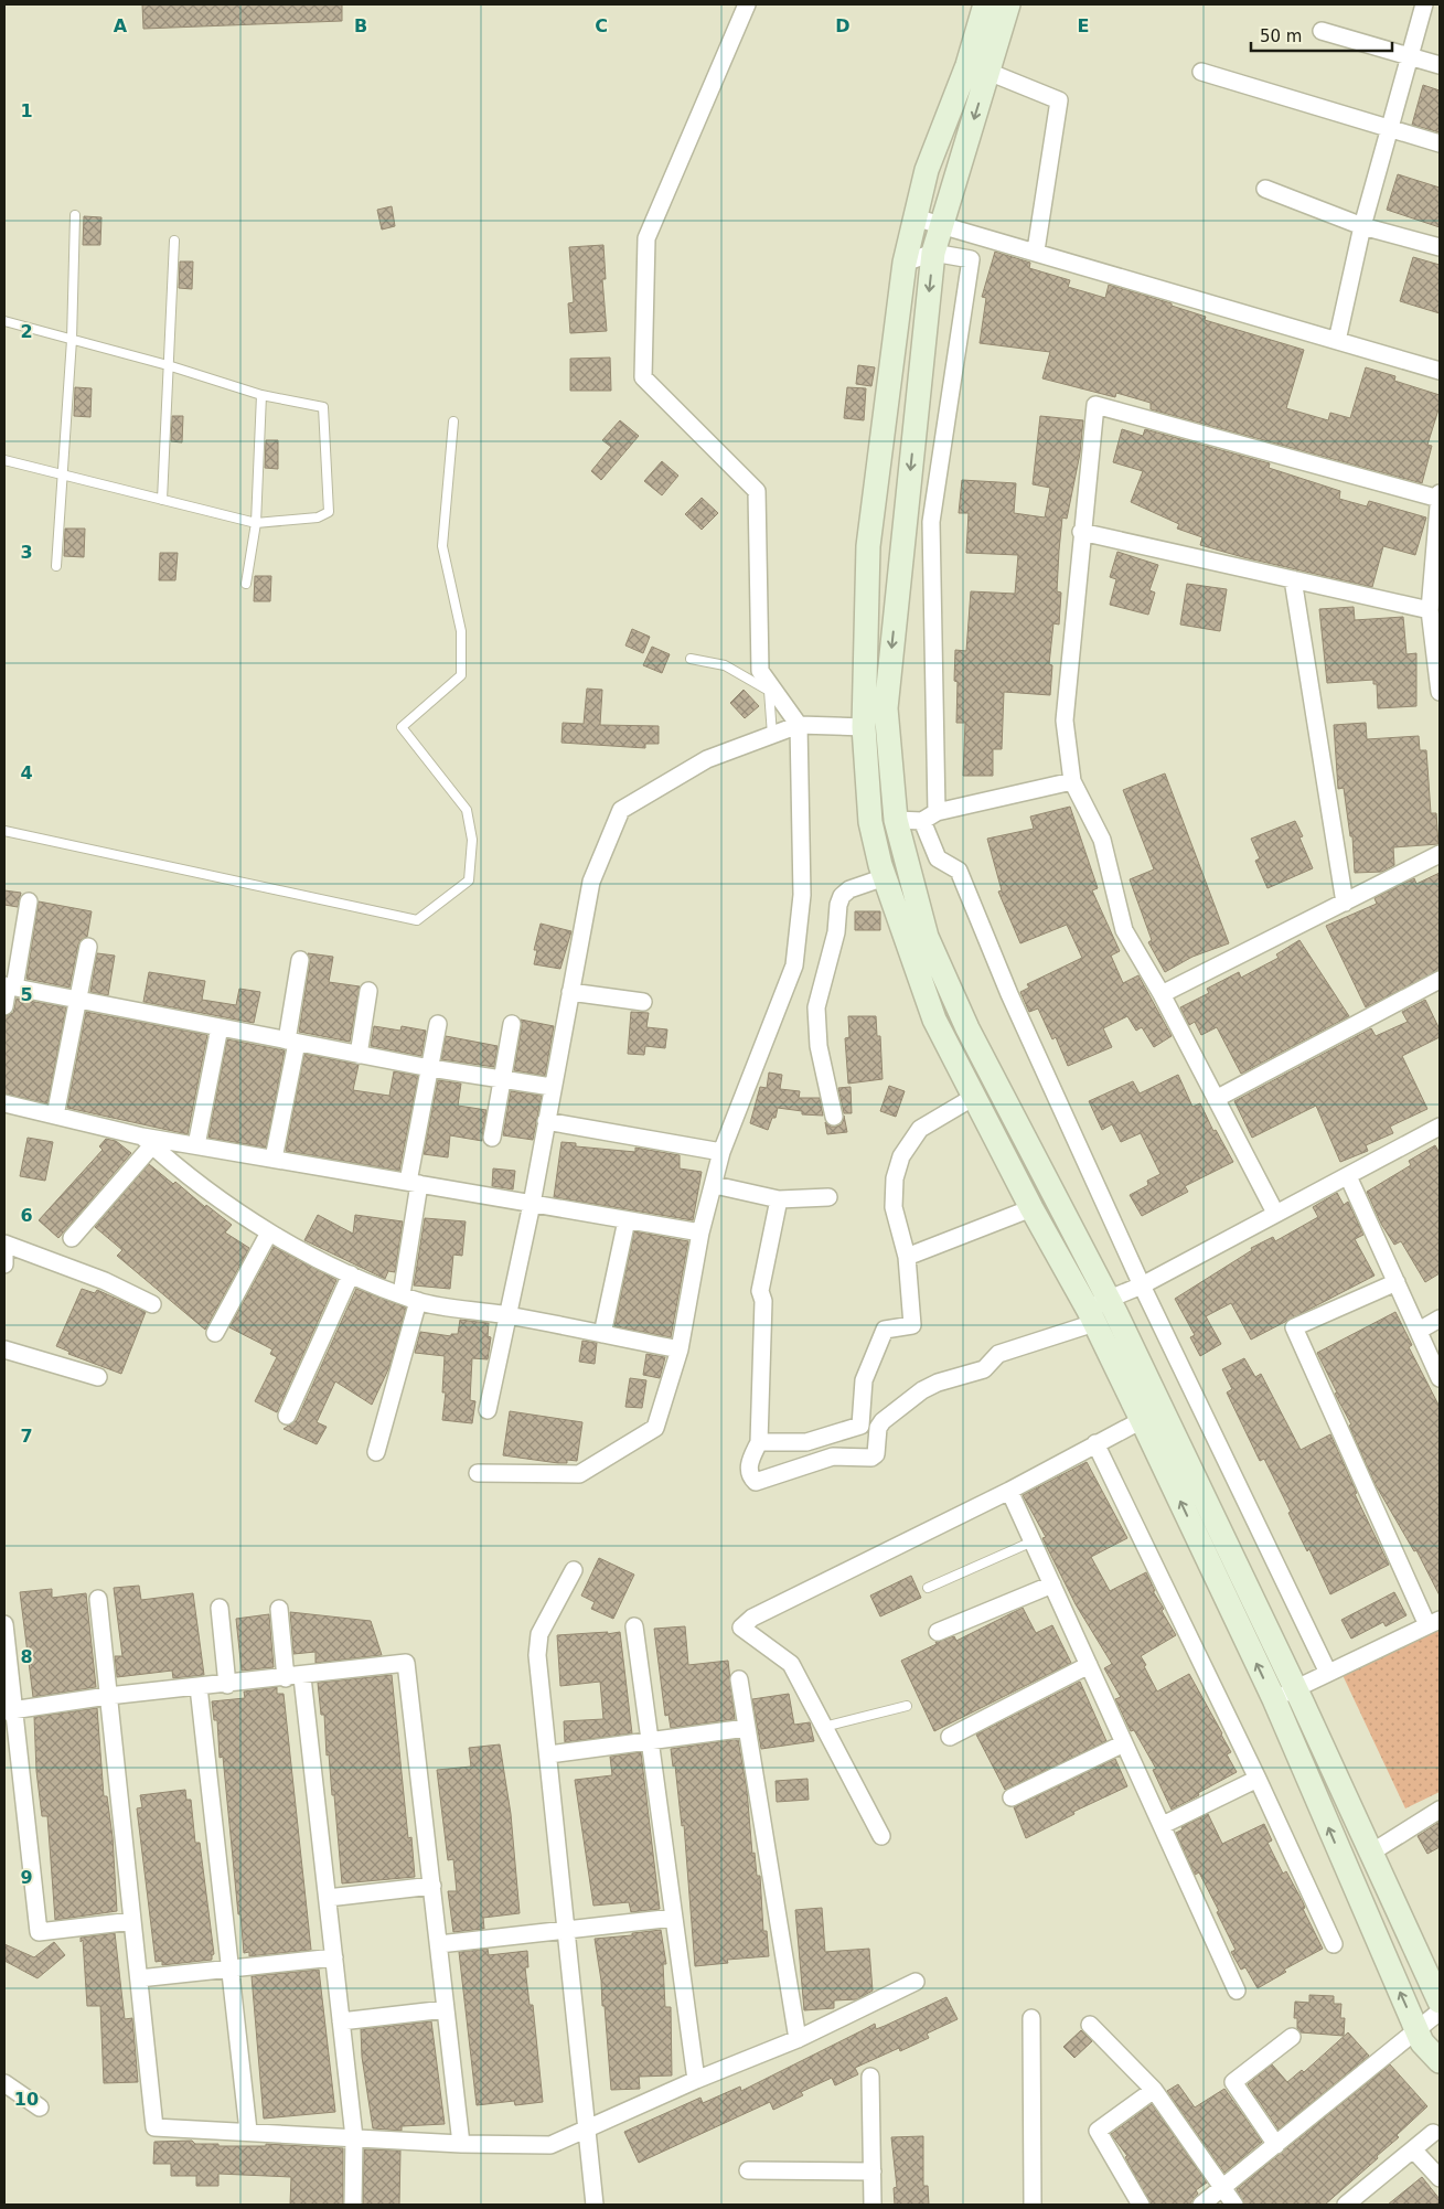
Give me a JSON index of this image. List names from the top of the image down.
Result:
{
  "scale_bar": "50 m",
  "grid": {
    "columns": [
      "A",
      "B",
      "C",
      "D",
      "E"
    ],
    "rows": [
      "1",
      "2",
      "3",
      "4",
      "5",
      "6",
      "7",
      "8",
      "9",
      "10"
    ]
  }
}
